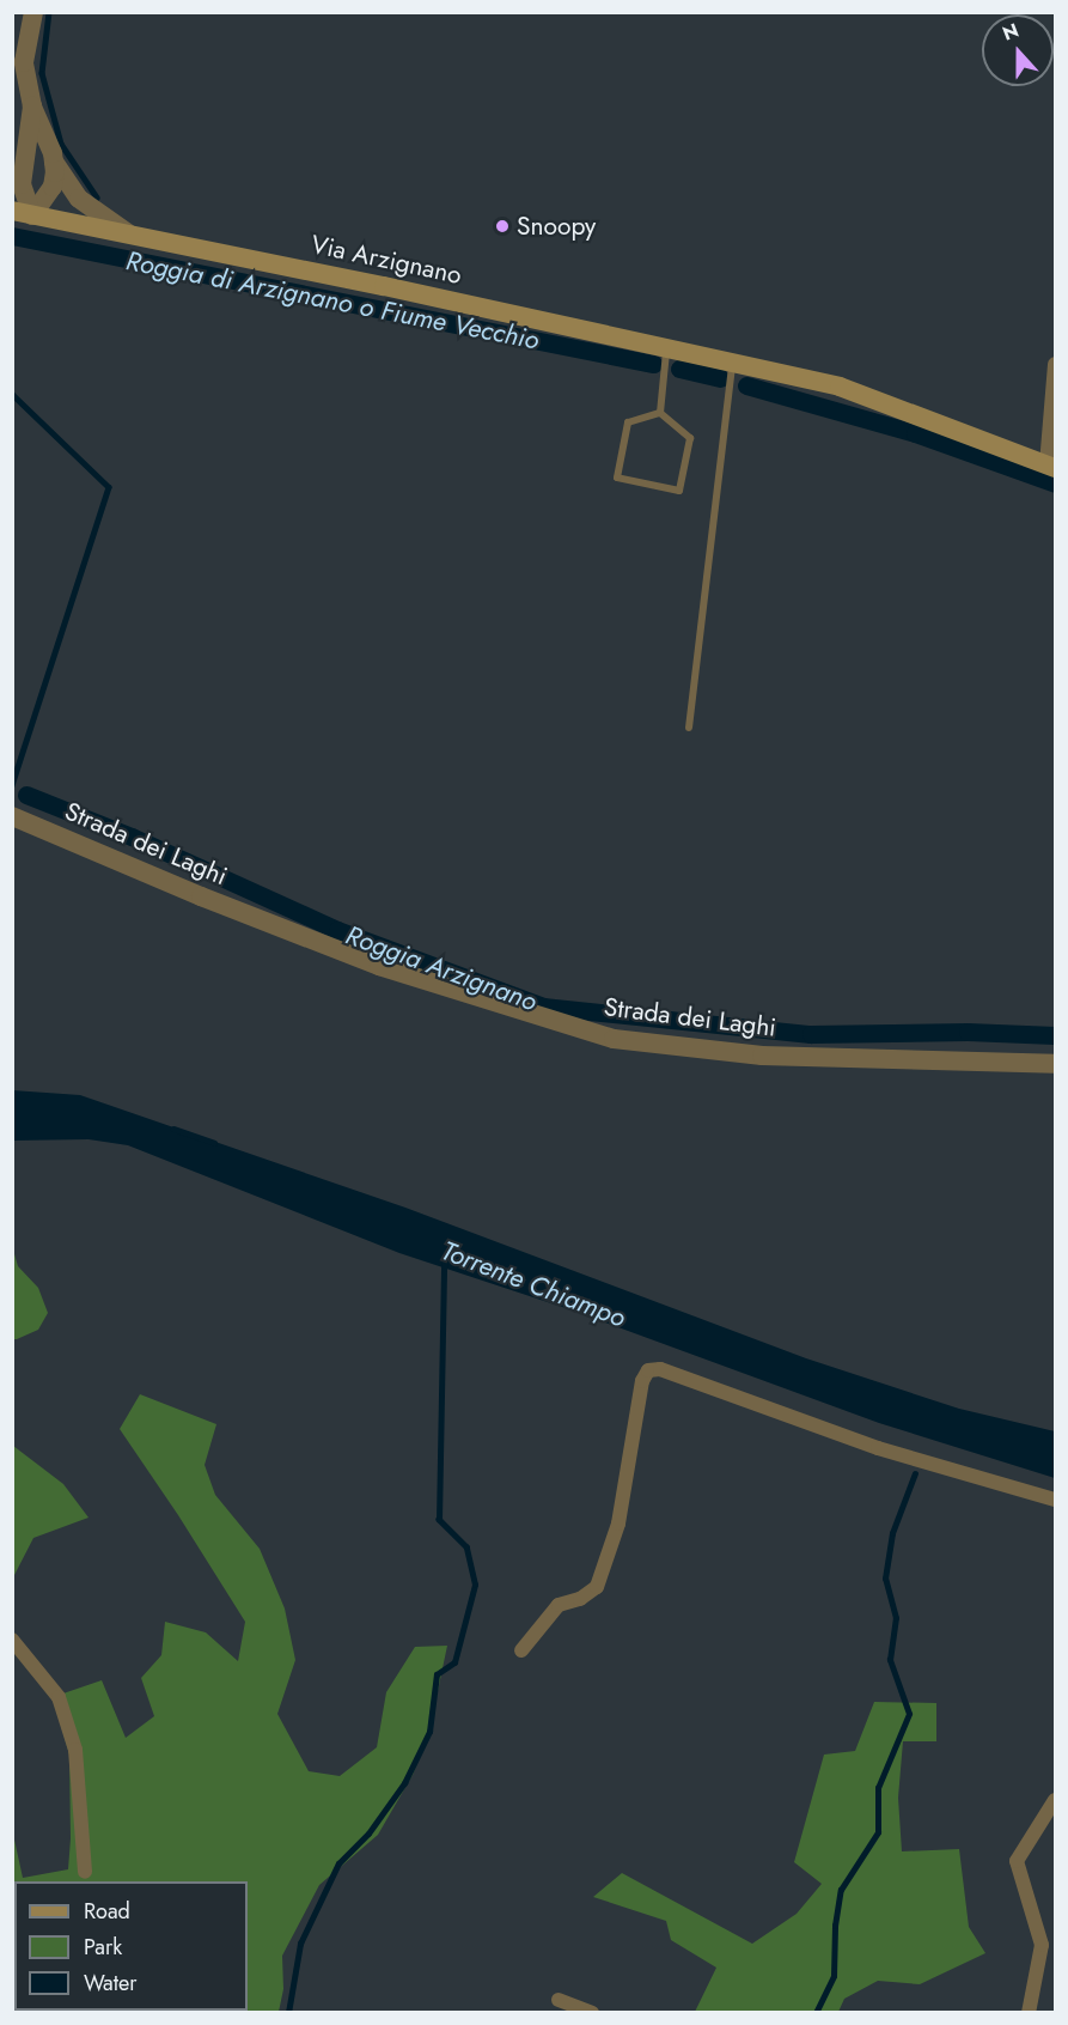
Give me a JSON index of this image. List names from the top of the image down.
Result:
{
  "streets": {
    "main road": ["Via Arzignano"],
    "street": ["Strada dei Laghi"]
  },
  "water": ["Roggia di Arzignano o Fiume Vecchio", "Roggia Arzignano", "Torrente Chiampo"],
  "places": ["Snoopy"],
  "legend": ["Road", "Park", "Water"],
  "north": "top"
}
